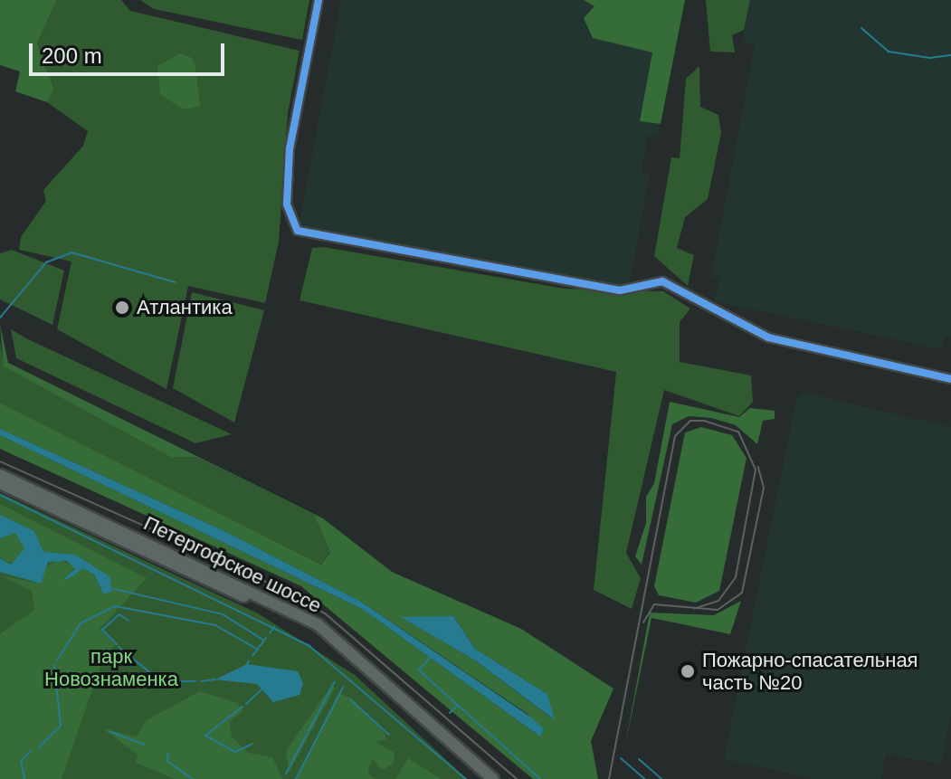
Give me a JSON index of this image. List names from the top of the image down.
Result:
{
  "streets": {
    "main road": ["Петергофское шоссе"]
  },
  "parks": ["парк Новознаменка"],
  "places": ["Атлантика", "Пожарно-спасательная часть №20"],
  "scale_bar": "200 m"
}
